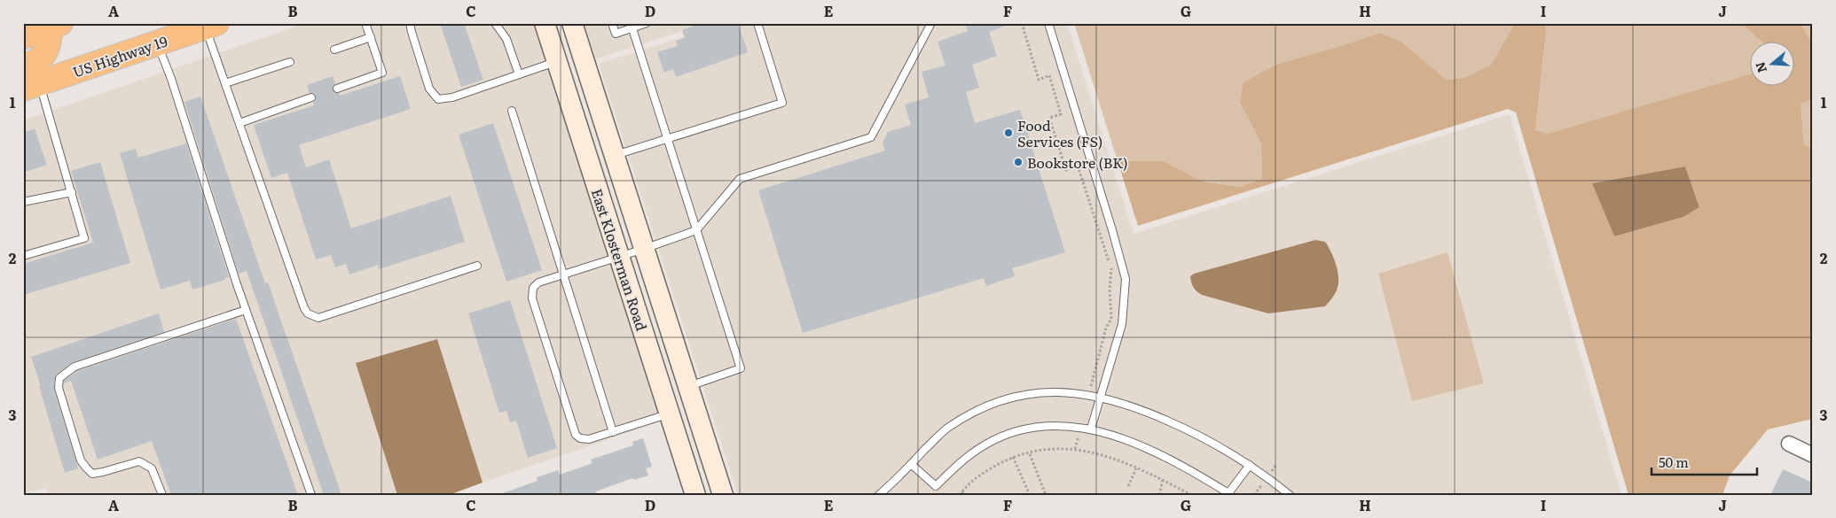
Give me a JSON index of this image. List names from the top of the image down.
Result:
{
  "streets": {
    "highway": ["US Highway 19"],
    "main road": ["East Klosterman Road"]
  },
  "places": ["Food Services (FS)", "Bookstore (BK)"],
  "scale_bar": "50 m",
  "north": "left",
  "grid": {
    "columns": [
      "A",
      "B",
      "C",
      "D",
      "E",
      "F",
      "G",
      "H",
      "I",
      "J"
    ],
    "rows": ["1", "2", "3"]
  }
}
